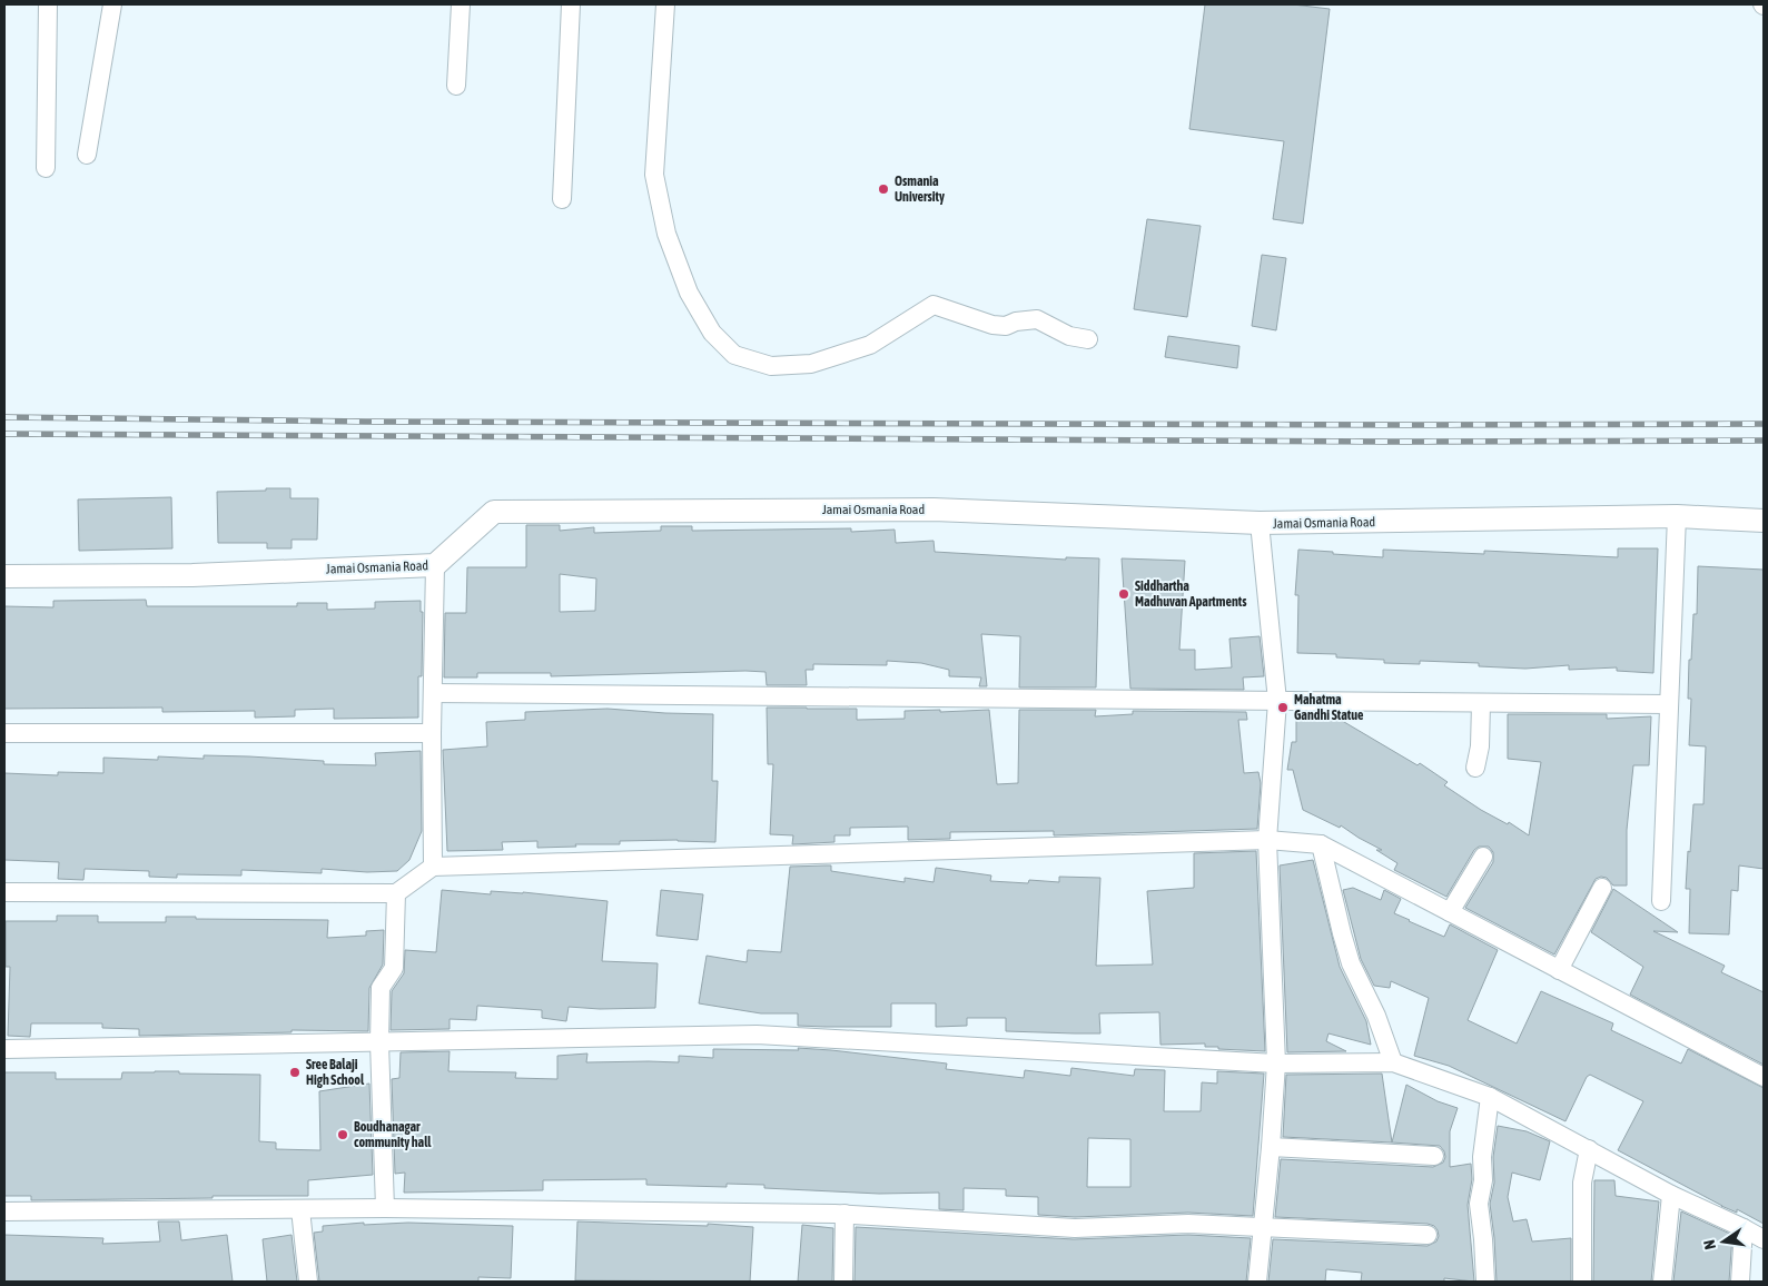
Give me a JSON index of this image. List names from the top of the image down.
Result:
{
  "streets": {
    "street": ["Jamai Osmania Road"]
  },
  "places": [
    "Osmania University",
    "Siddhartha Madhuvan Apartments",
    "Mahatma Gandhi Statue",
    "Sree Balaji High School",
    "Boudhanagar community hall"
  ],
  "north": "left"
}
